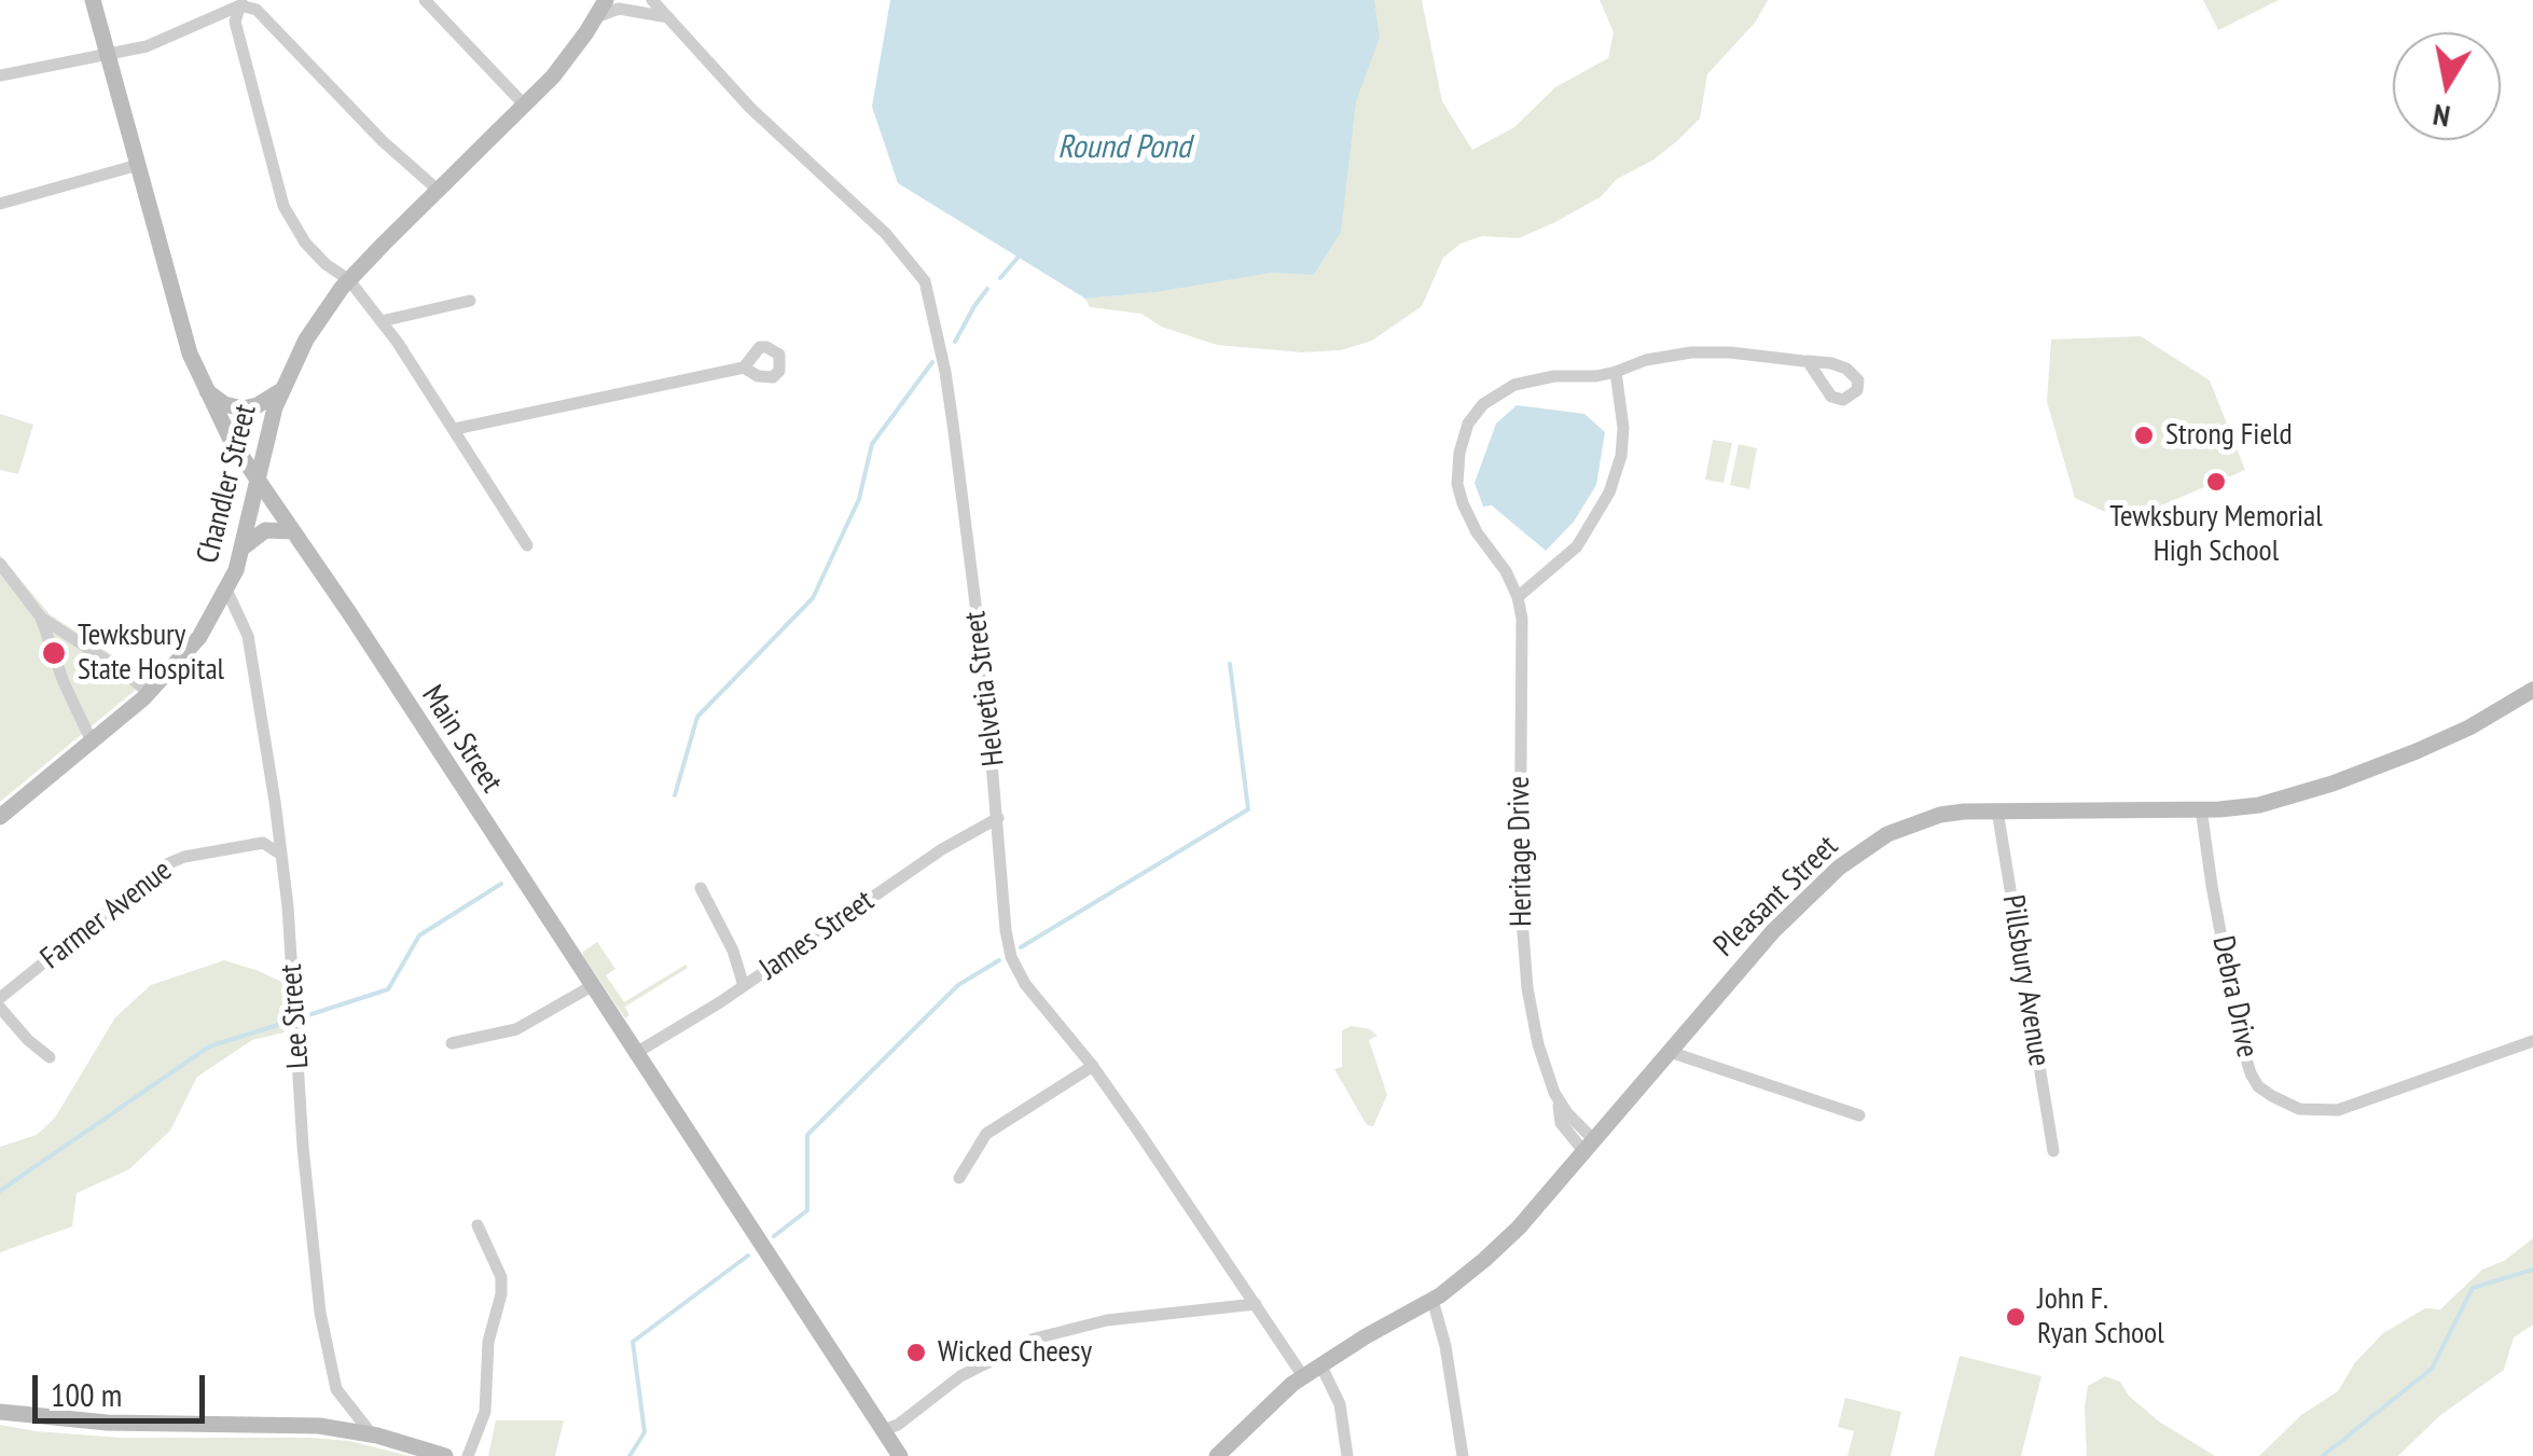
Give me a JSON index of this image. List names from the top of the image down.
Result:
{
  "streets": {
    "main road": ["Chandler Street", "Main Street", "Pleasant Street"],
    "street": [
      "Helvetia Street",
      "Heritage Drive",
      "Farmer Avenue",
      "James Street",
      "Pillsbury Avenue",
      "Debra Drive",
      "Lee Street"
    ]
  },
  "crossings": [
    ["Chandler Street", "Main Street"],
    ["Chandler Street", "Lee Street"],
    ["Helvetia Street", "Pleasant Street"],
    ["Helvetia Street", "James Street"],
    ["Main Street", "James Street"],
    ["Heritage Drive", "Pleasant Street"],
    ["Pleasant Street", "Pillsbury Avenue"],
    ["Pleasant Street", "Debra Drive"],
    ["Farmer Avenue", "Lee Street"]
  ],
  "water": ["Round Pond"],
  "places": [
    "Strong Field",
    "Tewksbury Memorial High School",
    "Tewksbury State Hospital",
    "John F. Ryan School",
    "Wicked Cheesy"
  ],
  "scale_bar": "100 m",
  "north": "bottom"
}
